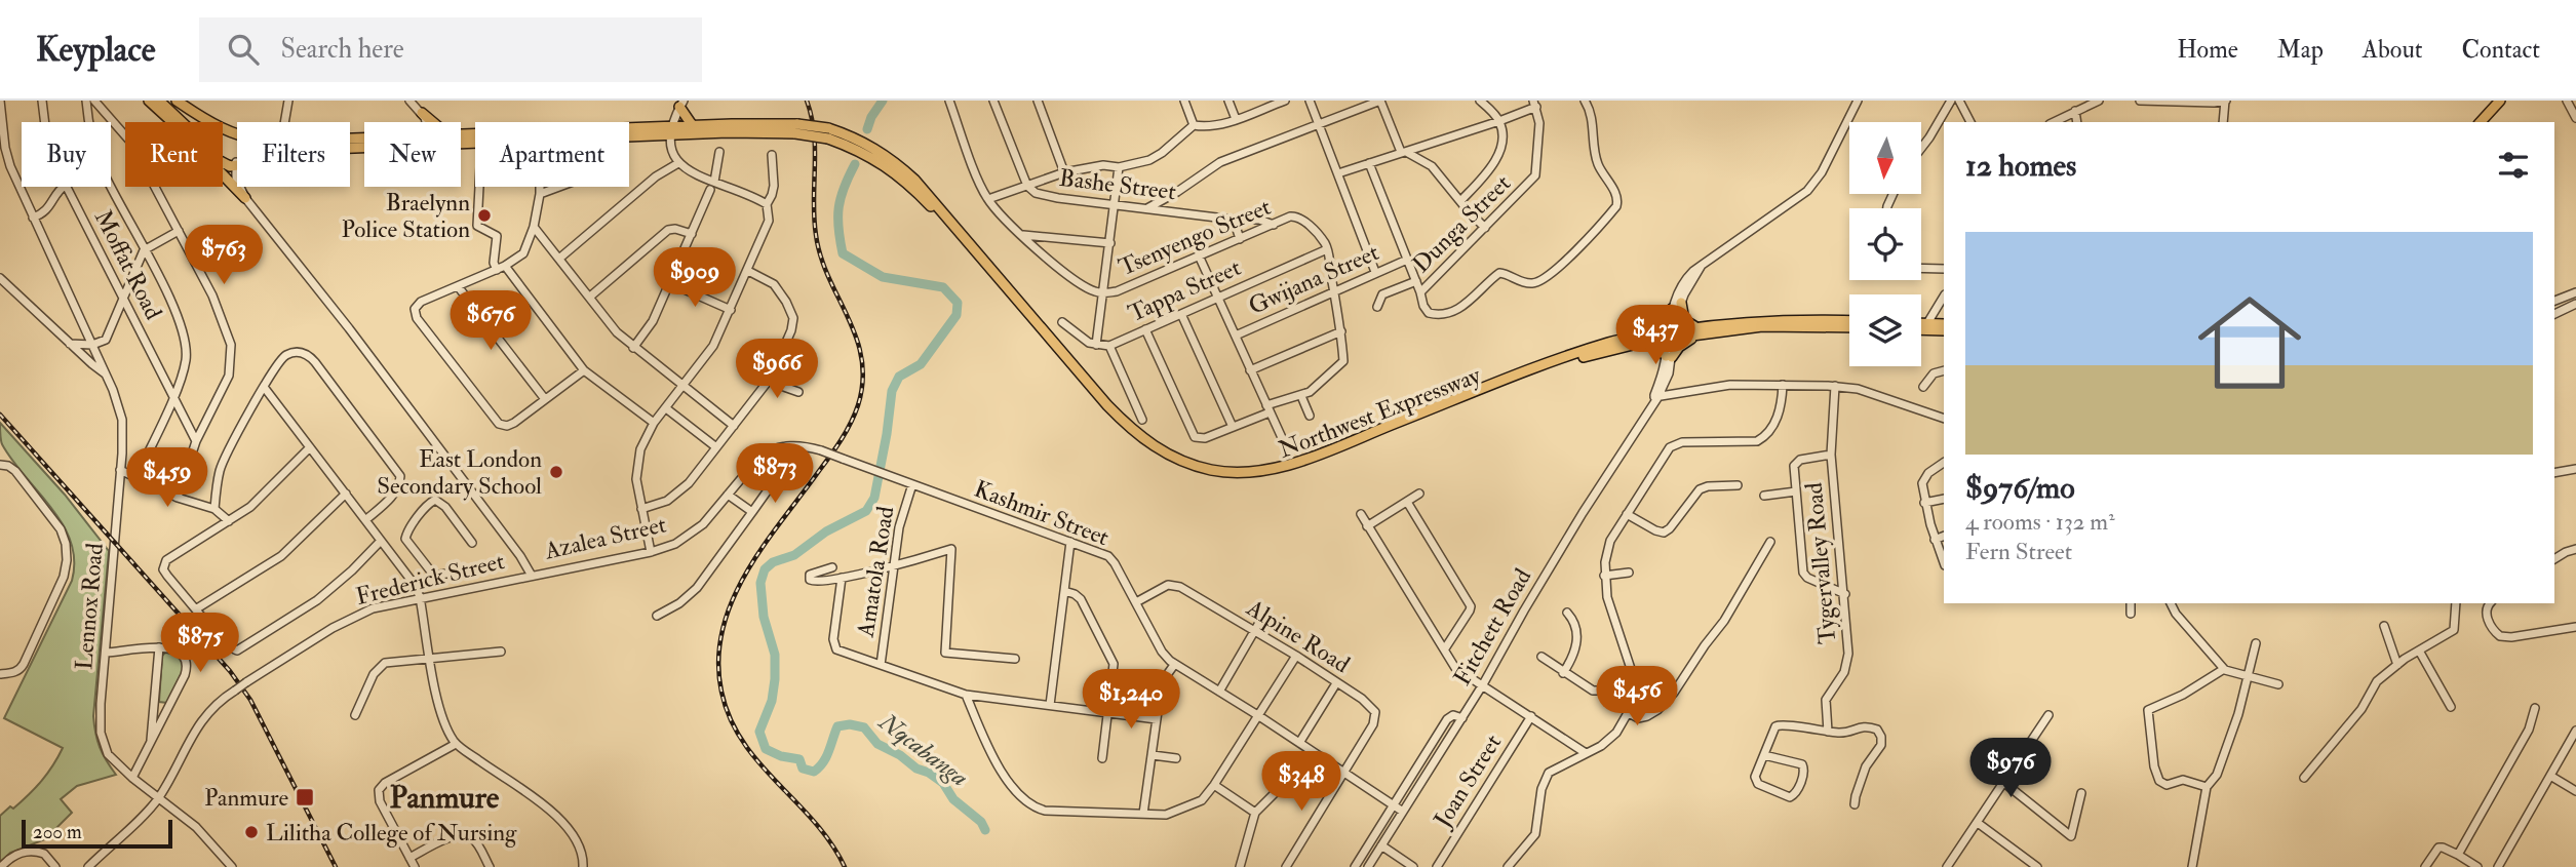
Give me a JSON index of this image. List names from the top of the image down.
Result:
{
  "streets": {
    "main road": ["Northwest Expressway"],
    "street": [
      "Bashe Street",
      "Dunga Street",
      "Tsenyengo Street",
      "Moffat Road",
      "Gwijana Street",
      "Tappa Street",
      "Kashmir Street",
      "Azalea Street",
      "Tygervalley Road",
      "Amatola Road",
      "Frederick Street",
      "Lennox Road",
      "Fitchett Road",
      "Alpine Road",
      "Joan Street"
    ]
  },
  "crossings": [
    ["Bashe Street", "Tsenyengo Street"],
    ["Tsenyengo Street", "Tappa Street"],
    ["Northwest Expressway", "Fitchett Road"],
    ["Kashmir Street", "Azalea Street"],
    ["Kashmir Street", "Amatola Road"],
    ["Kashmir Street", "Fitchett Road"],
    ["Kashmir Street", "Alpine Road"],
    ["Azalea Street", "Amatola Road"],
    ["Azalea Street", "Frederick Street"],
    ["Frederick Street", "Lennox Road"]
  ],
  "districts": ["Panmure"],
  "water": ["Nqcabanga"],
  "places": {
    "other": ["Braelynn Police Station", "East London Secondary School", "Lilitha College of Nursing"],
    "transit": ["Panmure"]
  },
  "scale_bar": "200 m",
  "north": "bottom",
  "page": {
    "header": "Keyplace",
    "search": "Search here",
    "nav": [
      "Home",
      "Map",
      "About",
      "Contact"
    ],
    "chip": [
      "Buy",
      "Rent",
      "Filters",
      "New",
      "Apartment"
    ],
    "heading": "12 homes",
    "list": [
      {
        "name": "$976/mo",
        "note": "4 rooms · 132 m² · Fern Street"
      }
    ],
    "price": [
      "$763",
      "$909",
      "$676",
      "$437",
      "$966",
      "$873",
      "$459",
      "$875",
      "$456",
      "$1,240",
      "$976",
      "$348"
    ],
    "scale": "200 m"
  }
}
